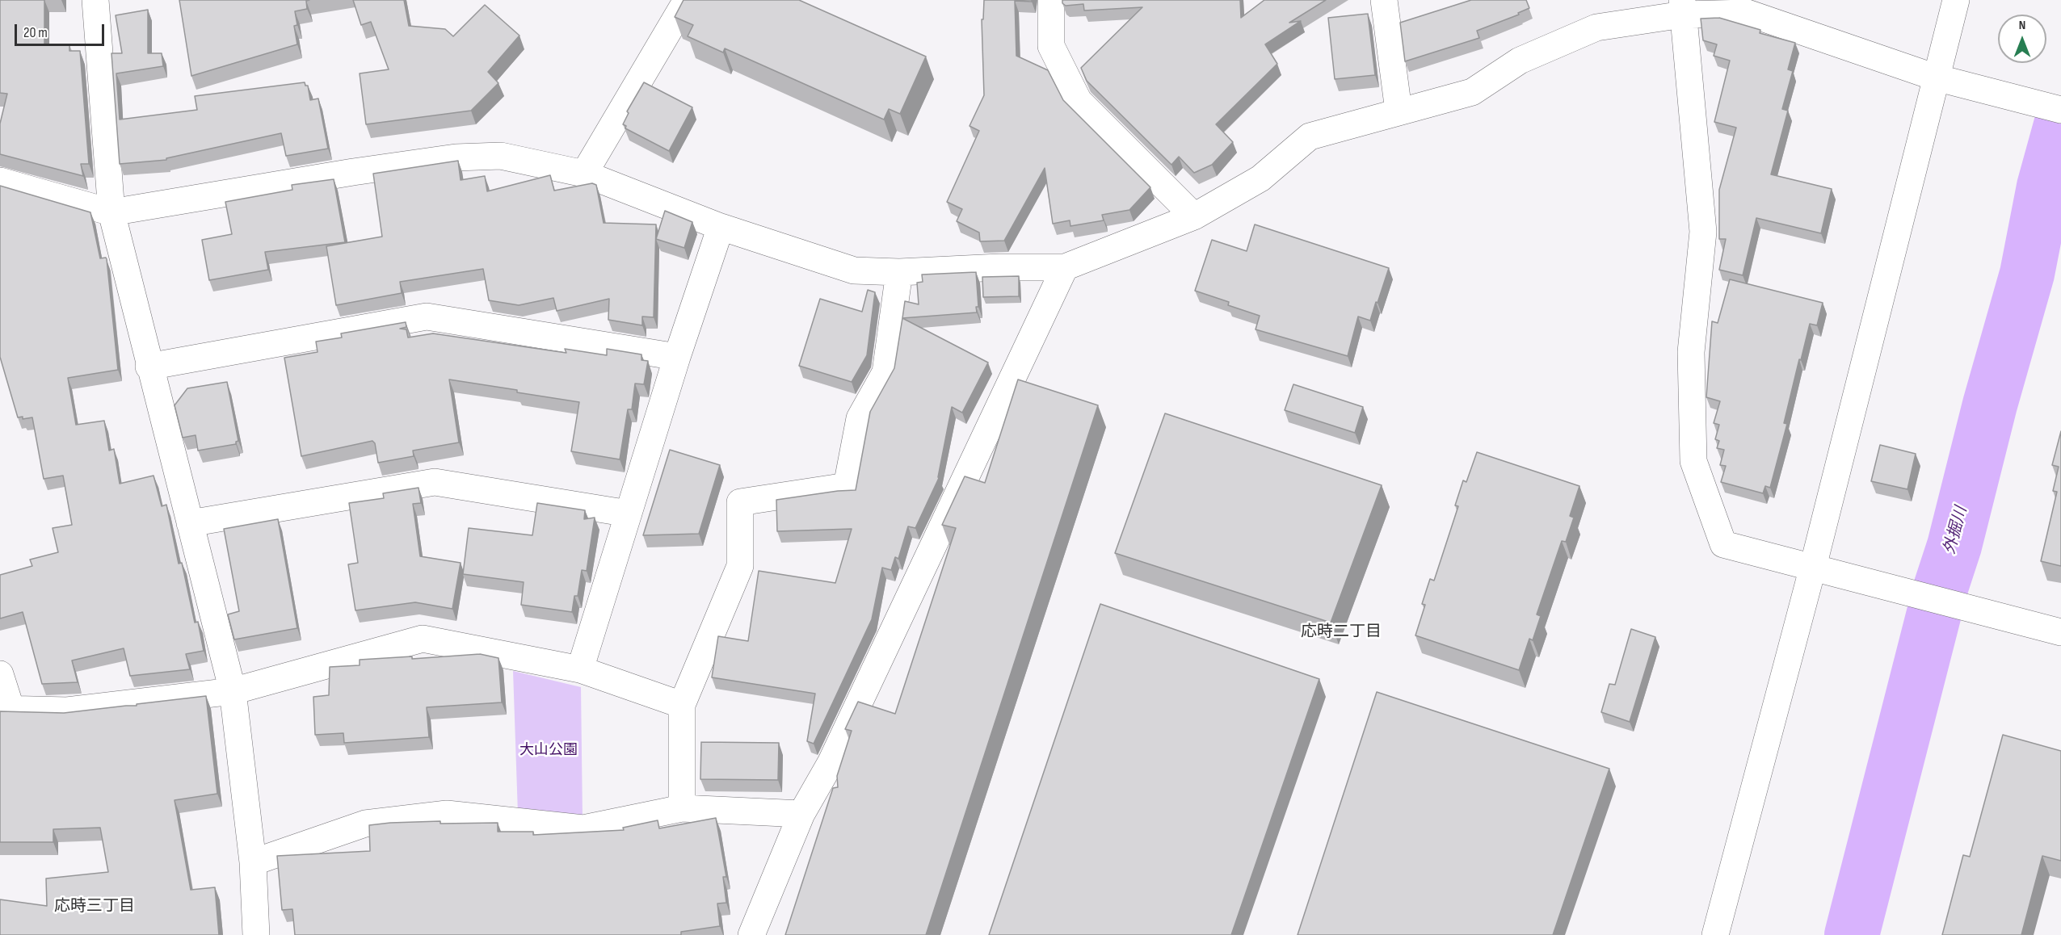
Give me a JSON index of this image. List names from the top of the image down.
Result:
{
  "districts": ["応時二丁目", "応時三丁目"],
  "water": ["外掘川"],
  "parks": ["大山公園"],
  "scale_bar": "20 m",
  "north": "top"
}
